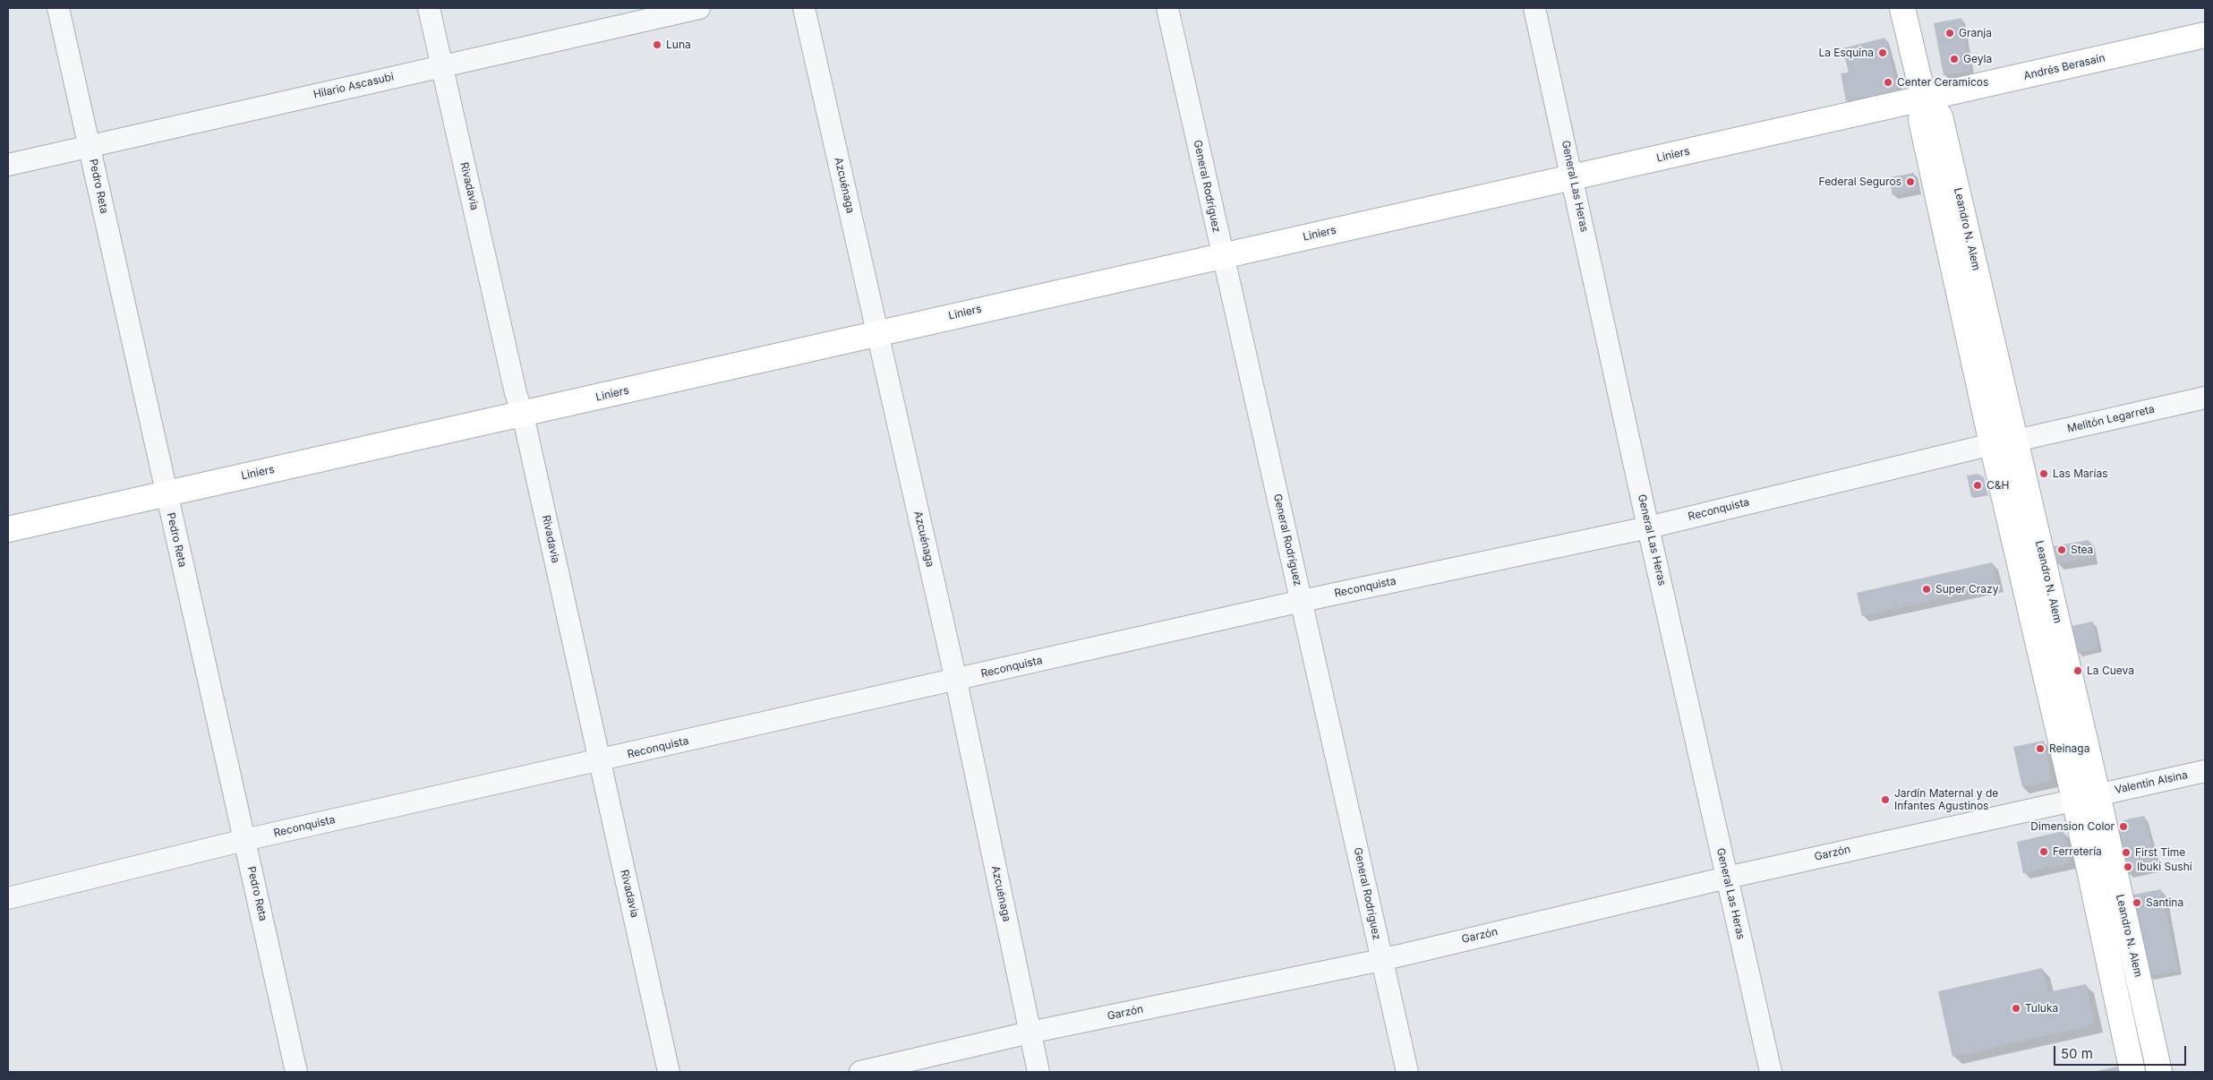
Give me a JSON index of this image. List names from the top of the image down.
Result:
{
  "streets": {
    "street": [
      "Andrés Berasaín",
      "Hilario Ascasubi",
      "Liniers",
      "Azcuénaga",
      "Pedro Reta",
      "Rivadavia",
      "General Rodríguez",
      "General Las Heras",
      "Leandro N. Alem",
      "Melitón Legarreta",
      "Reconquista",
      "Valentín Alsina",
      "Garzón"
    ]
  },
  "crossings": [
    ["Andrés Berasaín", "Liniers"],
    ["Andrés Berasaín", "Leandro N. Alem"],
    ["Hilario Ascasubi", "Pedro Reta"],
    ["Hilario Ascasubi", "Rivadavia"],
    ["Liniers", "Azcuénaga"],
    ["Liniers", "Pedro Reta"],
    ["Liniers", "Rivadavia"],
    ["Liniers", "General Rodríguez"],
    ["Liniers", "General Las Heras"],
    ["Liniers", "Leandro N. Alem"],
    ["Azcuénaga", "Reconquista"],
    ["Azcuénaga", "Garzón"],
    ["Pedro Reta", "Reconquista"],
    ["Rivadavia", "Reconquista"],
    ["General Rodríguez", "Reconquista"],
    ["General Rodríguez", "Garzón"],
    ["General Las Heras", "Reconquista"],
    ["General Las Heras", "Garzón"],
    ["Leandro N. Alem", "Melitón Legarreta"],
    ["Leandro N. Alem", "Reconquista"],
    ["Leandro N. Alem", "Valentín Alsina"],
    ["Leandro N. Alem", "Garzón"],
    ["Melitón Legarreta", "Reconquista"],
    ["Valentín Alsina", "Garzón"]
  ],
  "places": [
    "Granja",
    "Luna",
    "La Esquina",
    "Geyla",
    "Center Ceramicos",
    "Federal Seguros",
    "Las Marías",
    "C&H",
    "Stea",
    "Super Crazy",
    "La Cueva",
    "Reinaga",
    "Jardín Maternal y de Infantes Agustinos",
    "Dimension Color",
    "Ferretería",
    "First Time",
    "Ibuki Sushi",
    "Santina",
    "Tuluka"
  ],
  "scale_bar": "50 m"
}
